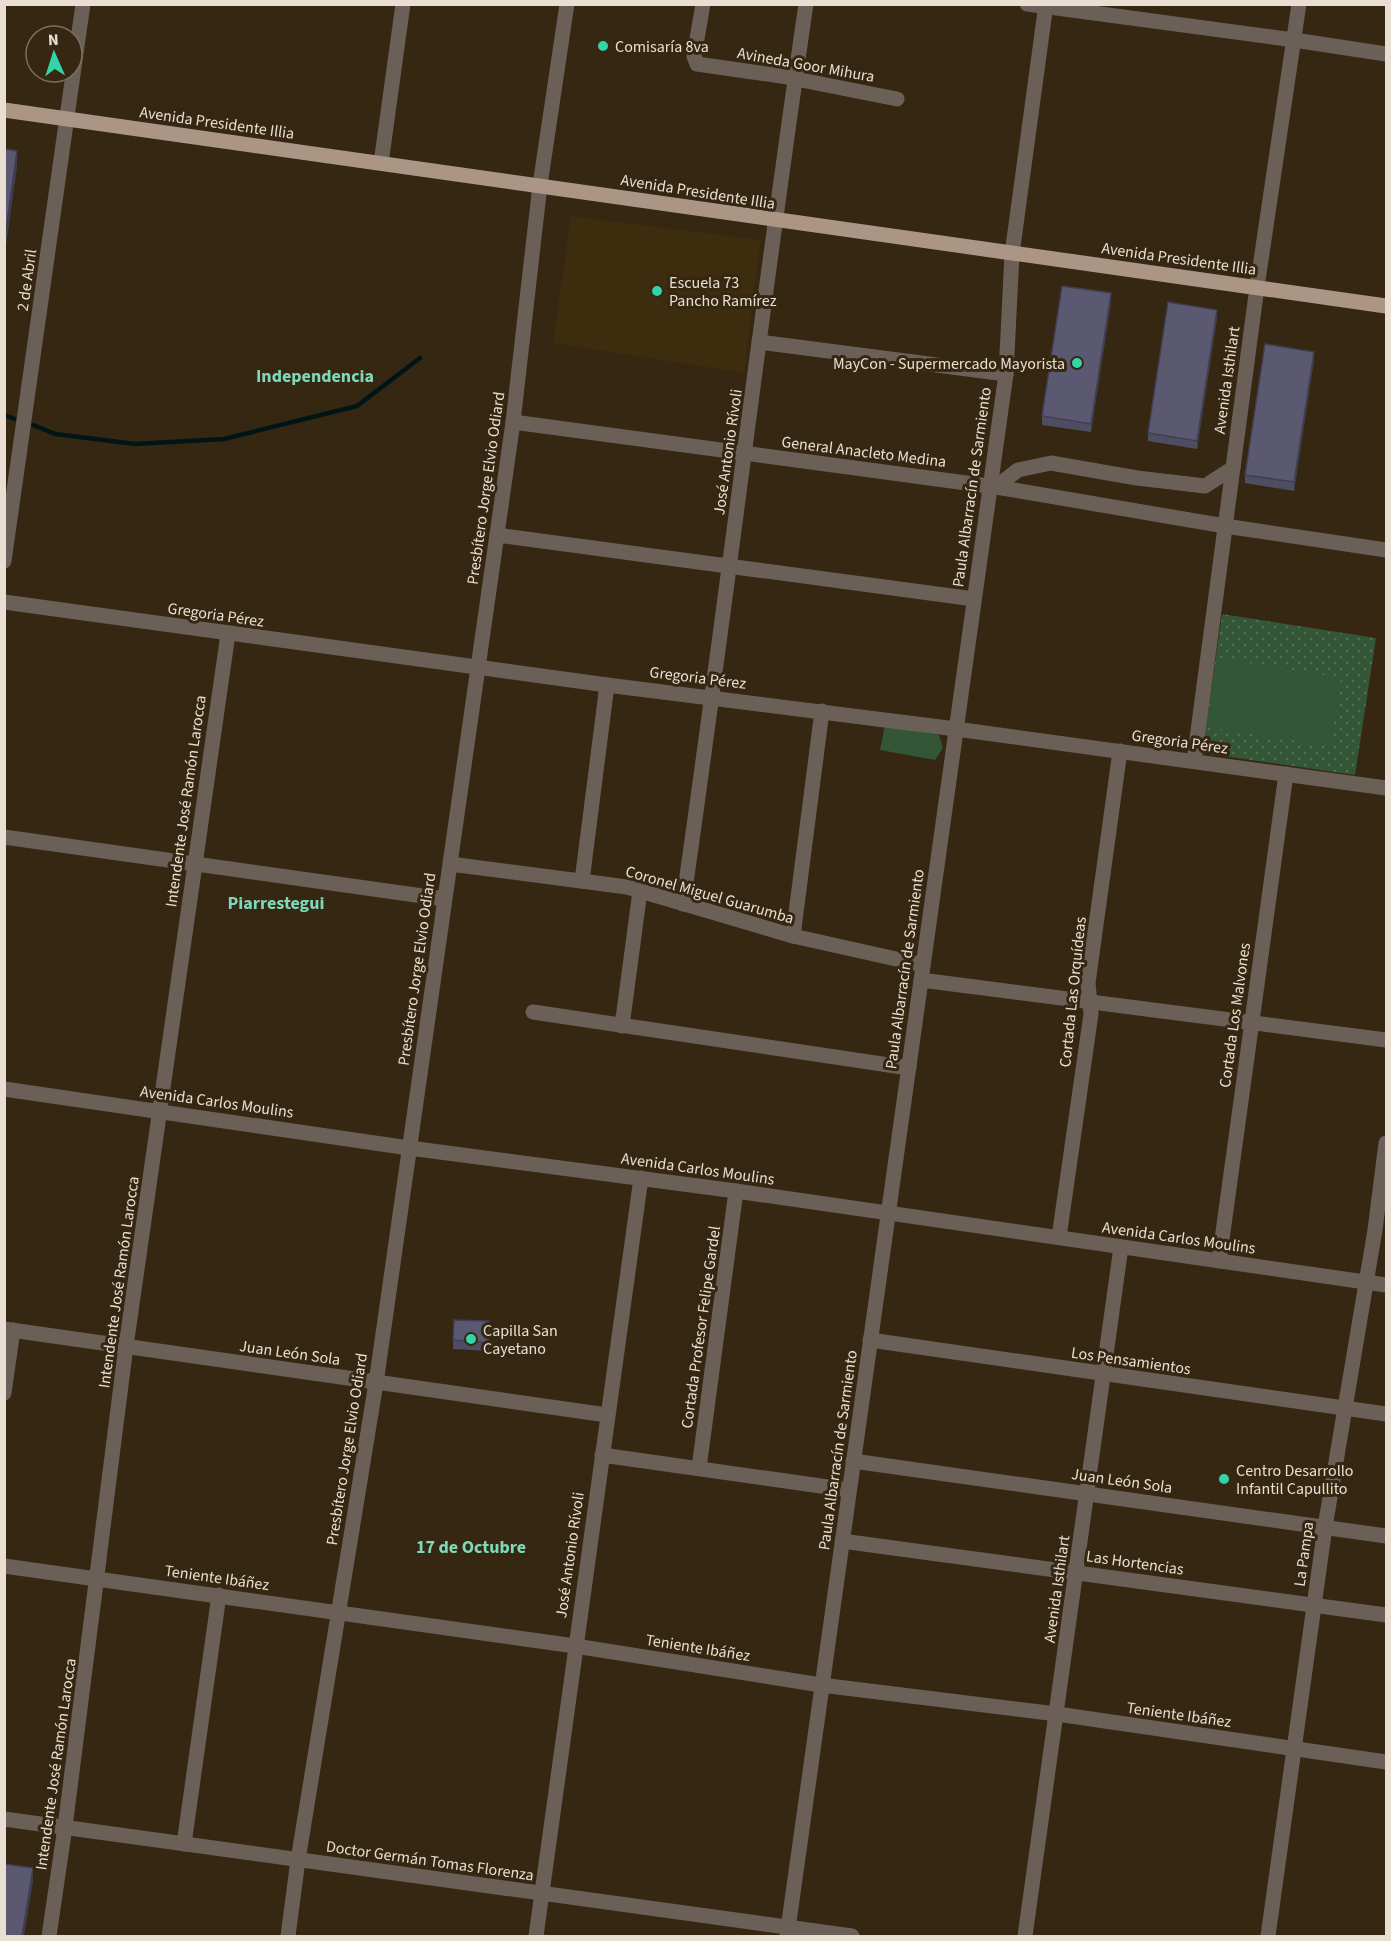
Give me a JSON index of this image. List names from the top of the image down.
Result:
{
  "streets": {
    "main road": ["Avenida Presidente Illia"],
    "street": [
      "Avineda Goor Mihura",
      "2 de Abril",
      "Avenida Isthilart",
      "General Anacleto Medina",
      "José Antonio Rívoli",
      "Paula Albarracín de Sarmiento",
      "Presbítero Jorge Elvio Odiard",
      "Gregoria Pérez",
      "Intendente José Ramón Larocca",
      "Coronel Miguel Guarumba",
      "Cortada Las Orquídeas",
      "Cortada Los Malvones",
      "Avenida Carlos Moulins",
      "Cortada Profesor Felipe Gardel",
      "Juan León Sola",
      "Los Pensamientos",
      "La Pampa",
      "Las Hortencias",
      "Teniente Ibáñez",
      "Doctor Germán Tomas Florenza"
    ]
  },
  "crossings": [
    ["Avineda Goor Mihura", "José Antonio Rívoli"],
    ["Avenida Presidente Illia", "2 de Abril"],
    ["Avenida Presidente Illia", "Avenida Isthilart"],
    ["Avenida Presidente Illia", "José Antonio Rívoli"],
    ["Avenida Presidente Illia", "Paula Albarracín de Sarmiento"],
    ["Avenida Presidente Illia", "Presbítero Jorge Elvio Odiard"],
    ["Avenida Isthilart", "General Anacleto Medina"],
    ["Avenida Isthilart", "Gregoria Pérez"],
    ["Avenida Isthilart", "Avenida Carlos Moulins"],
    ["Avenida Isthilart", "Juan León Sola"],
    ["Avenida Isthilart", "Los Pensamientos"],
    ["Avenida Isthilart", "Las Hortencias"],
    ["Avenida Isthilart", "Teniente Ibáñez"],
    ["General Anacleto Medina", "José Antonio Rívoli"],
    ["General Anacleto Medina", "Paula Albarracín de Sarmiento"],
    ["General Anacleto Medina", "Presbítero Jorge Elvio Odiard"],
    ["José Antonio Rívoli", "Gregoria Pérez"],
    ["José Antonio Rívoli", "Coronel Miguel Guarumba"],
    ["José Antonio Rívoli", "Avenida Carlos Moulins"],
    ["José Antonio Rívoli", "Juan León Sola"],
    ["José Antonio Rívoli", "Teniente Ibáñez"],
    ["José Antonio Rívoli", "Doctor Germán Tomas Florenza"],
    ["Paula Albarracín de Sarmiento", "Gregoria Pérez"],
    ["Paula Albarracín de Sarmiento", "Coronel Miguel Guarumba"],
    ["Paula Albarracín de Sarmiento", "Avenida Carlos Moulins"],
    ["Paula Albarracín de Sarmiento", "Juan León Sola"],
    ["Paula Albarracín de Sarmiento", "Los Pensamientos"],
    ["Paula Albarracín de Sarmiento", "Las Hortencias"],
    ["Paula Albarracín de Sarmiento", "Teniente Ibáñez"],
    ["Paula Albarracín de Sarmiento", "Doctor Germán Tomas Florenza"],
    ["Presbítero Jorge Elvio Odiard", "Gregoria Pérez"],
    ["Presbítero Jorge Elvio Odiard", "Coronel Miguel Guarumba"],
    ["Presbítero Jorge Elvio Odiard", "Avenida Carlos Moulins"],
    ["Presbítero Jorge Elvio Odiard", "Juan León Sola"],
    ["Presbítero Jorge Elvio Odiard", "Teniente Ibáñez"],
    ["Presbítero Jorge Elvio Odiard", "Doctor Germán Tomas Florenza"],
    ["Gregoria Pérez", "Intendente José Ramón Larocca"],
    ["Gregoria Pérez", "Cortada Las Orquídeas"],
    ["Gregoria Pérez", "Cortada Los Malvones"],
    ["Intendente José Ramón Larocca", "Avenida Carlos Moulins"],
    ["Intendente José Ramón Larocca", "Juan León Sola"],
    ["Intendente José Ramón Larocca", "Teniente Ibáñez"],
    ["Intendente José Ramón Larocca", "Doctor Germán Tomas Florenza"],
    ["Coronel Miguel Guarumba", "Cortada Las Orquídeas"],
    ["Coronel Miguel Guarumba", "Cortada Los Malvones"],
    ["Cortada Las Orquídeas", "Avenida Carlos Moulins"],
    ["Cortada Los Malvones", "Avenida Carlos Moulins"],
    ["Avenida Carlos Moulins", "Cortada Profesor Felipe Gardel"],
    ["Avenida Carlos Moulins", "La Pampa"],
    ["Juan León Sola", "La Pampa"],
    ["Los Pensamientos", "La Pampa"],
    ["La Pampa", "Las Hortencias"],
    ["La Pampa", "Teniente Ibáñez"]
  ],
  "districts": ["Independencia", "Piarrestegui", "17 de Octubre"],
  "places": [
    "Comisaría 8va",
    "Escuela 73 Pancho Ramírez",
    "MayCon - Supermercado Mayorista",
    "Capilla San Cayetano",
    "Centro Desarrollo Infantil Capullito"
  ],
  "north": "top"
}
